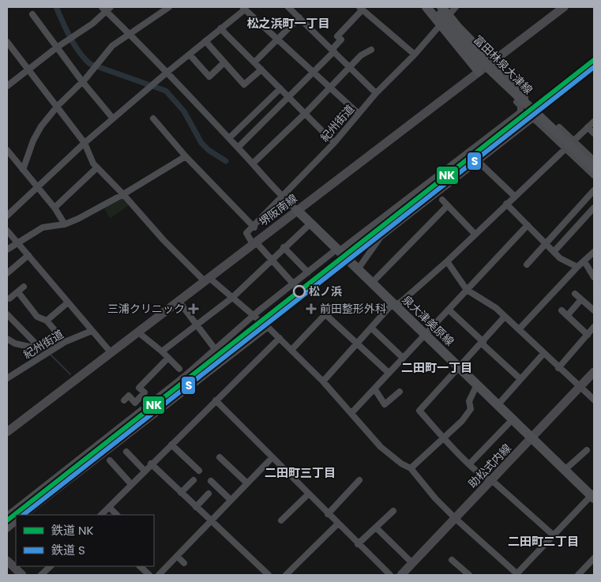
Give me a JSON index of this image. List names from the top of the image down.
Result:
{
  "streets": {
    "main road": [
      "富田林泉大津線",
      "堺阪南線",
      "泉大津美原線",
      "助松式内線"
    ],
    "street": ["紀州街道"]
  },
  "crossings": [
    ["富田林泉大津線", "紀州街道"],
    ["堺阪南線", "泉大津美原線"],
    ["泉大津美原線", "助松式内線"]
  ],
  "districts": [
    "松之浜町一丁目",
    "二田町一丁目",
    "二田町三丁目",
    "二田町二丁目"
  ],
  "places": {
    "other": ["松ノ浜"],
    "health": ["三浦クリニック", "前田整形外科"]
  },
  "lines": ["rail line NK", "rail line S"],
  "legend": ["鉄道 NK", "鉄道 S"]
}
